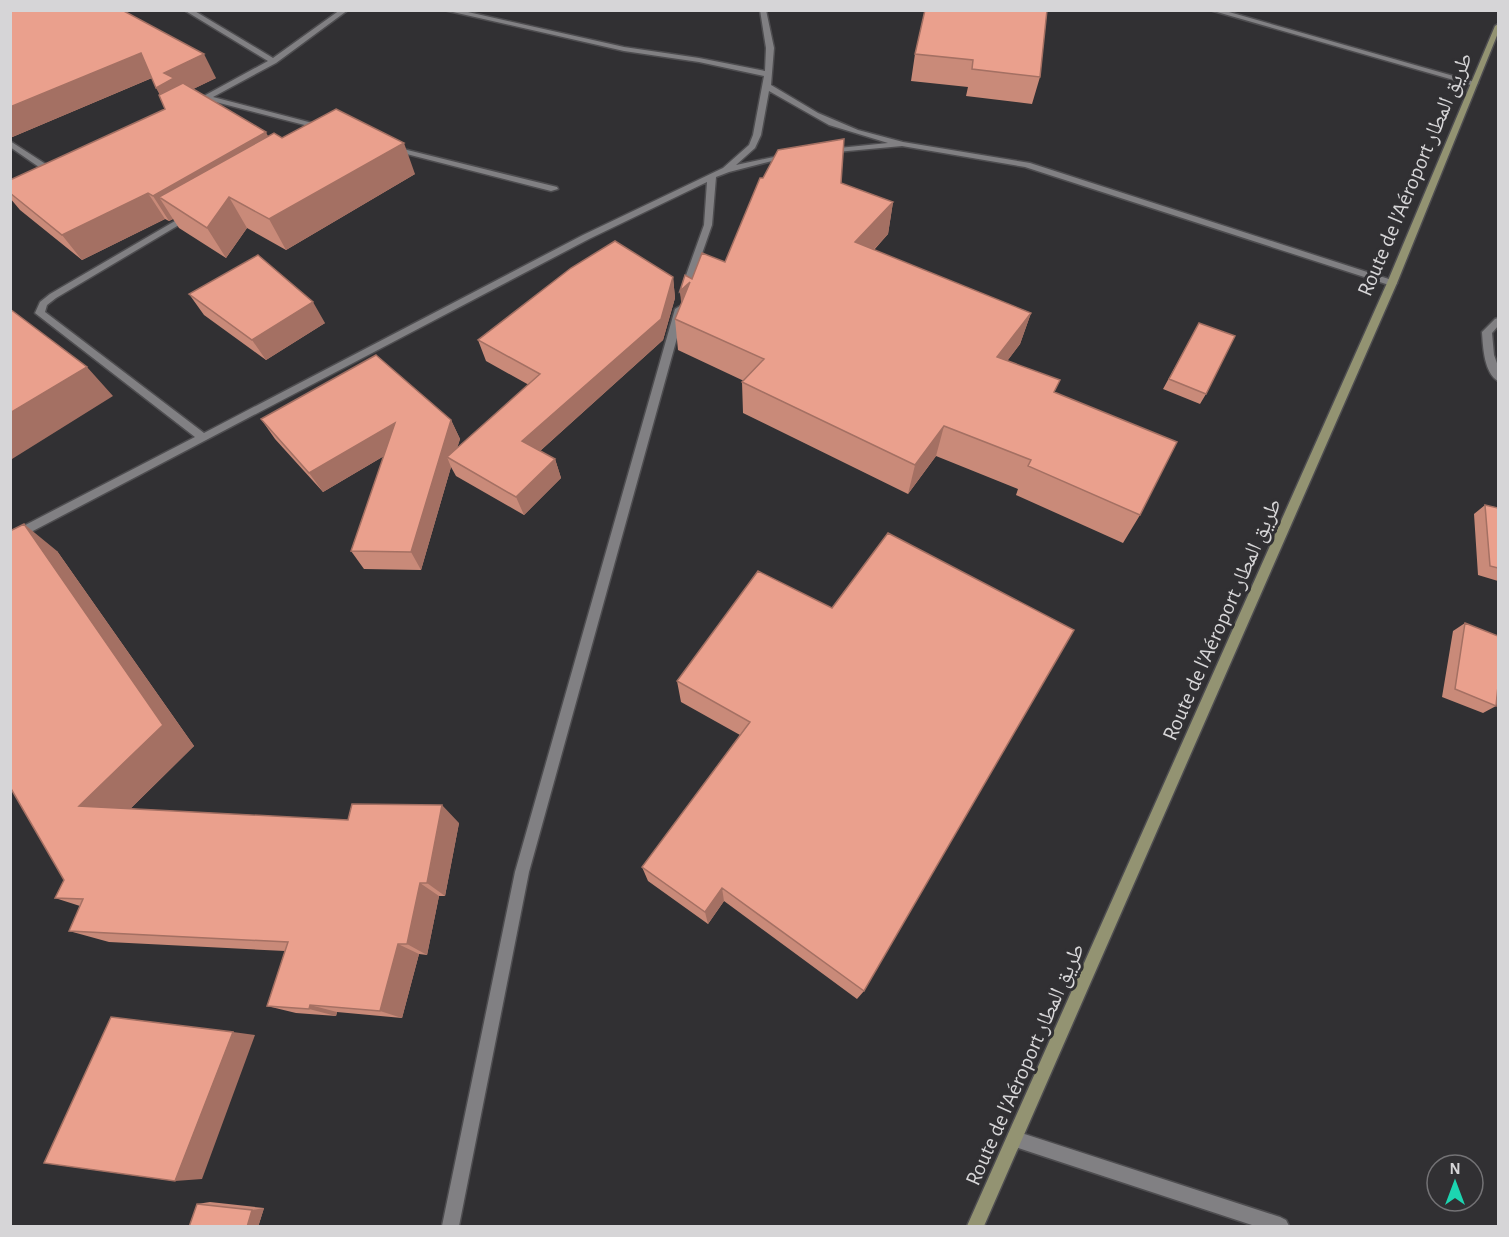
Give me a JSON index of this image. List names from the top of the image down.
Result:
{
  "streets": {
    "street": ["Route de l'Aéroport طريق المطار"]
  },
  "north": "top"
}
